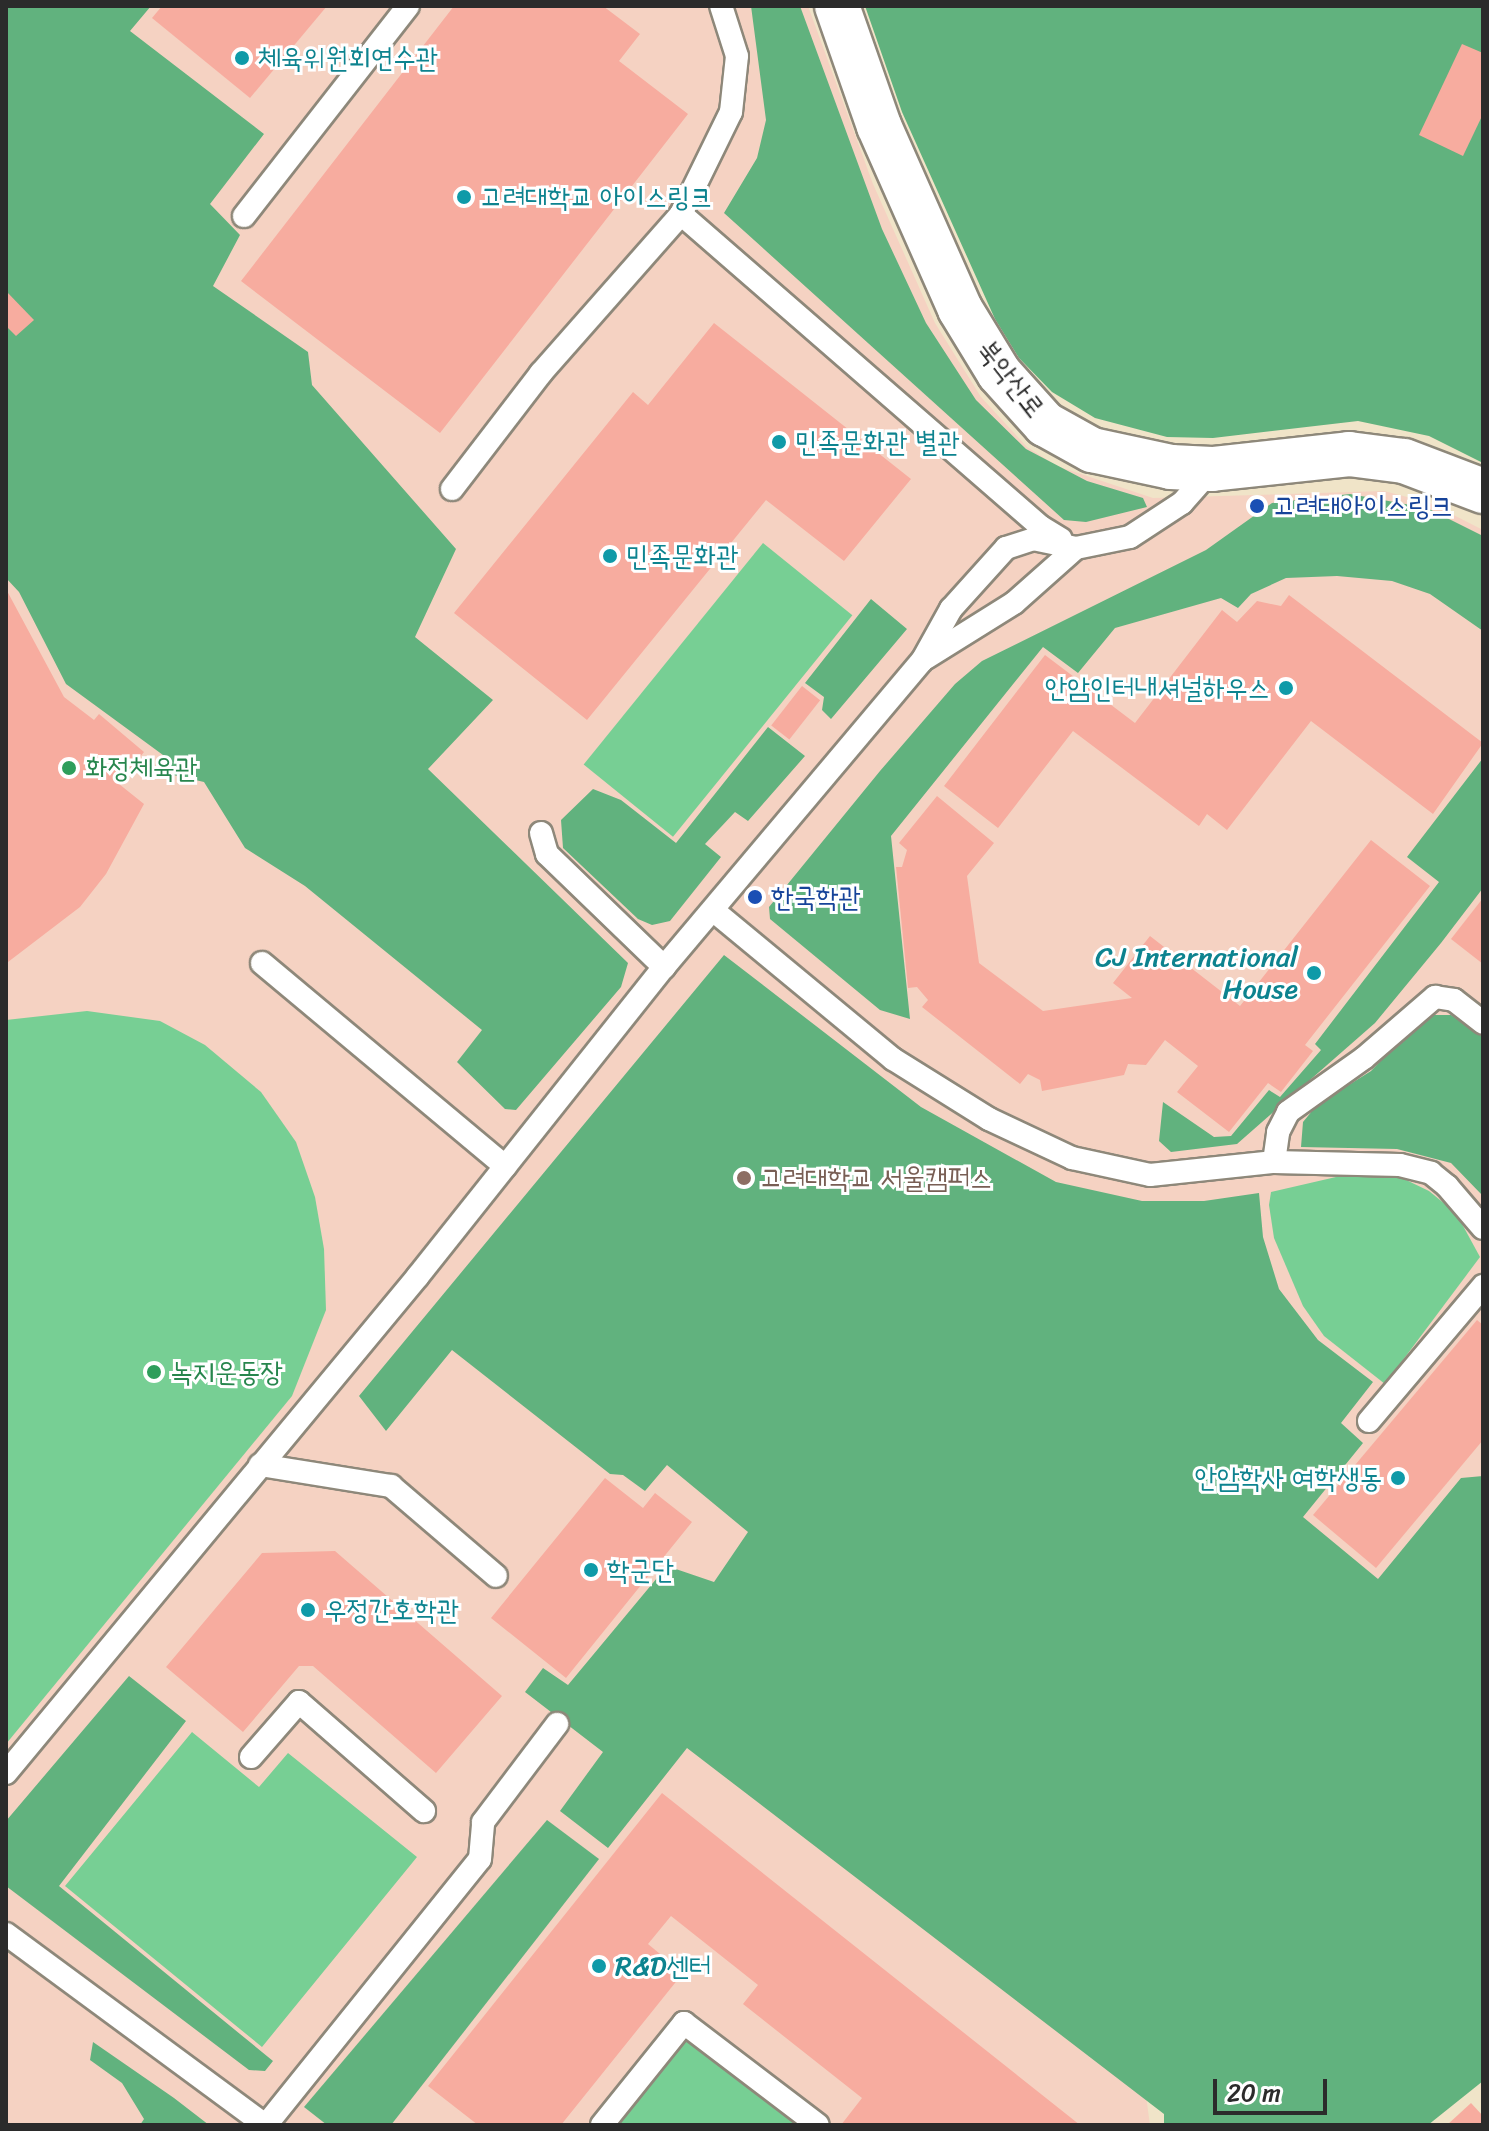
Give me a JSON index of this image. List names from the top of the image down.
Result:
{
  "streets": {
    "street": ["북악산로"]
  },
  "places": [
    "체육위원회연수관",
    "고려대학교 아이스링크",
    "민족문화관 별관",
    "고려대아이스링크",
    "민족문화관",
    "안암인터내셔널하우스",
    "화정체육관",
    "한국학관",
    "CJ International House",
    "고려대학교 서울캠퍼스",
    "녹지운동장",
    "안암학사 여학생동",
    "학군단",
    "우정간호학관",
    "R&D센터"
  ],
  "scale_bar": "20 m"
}
